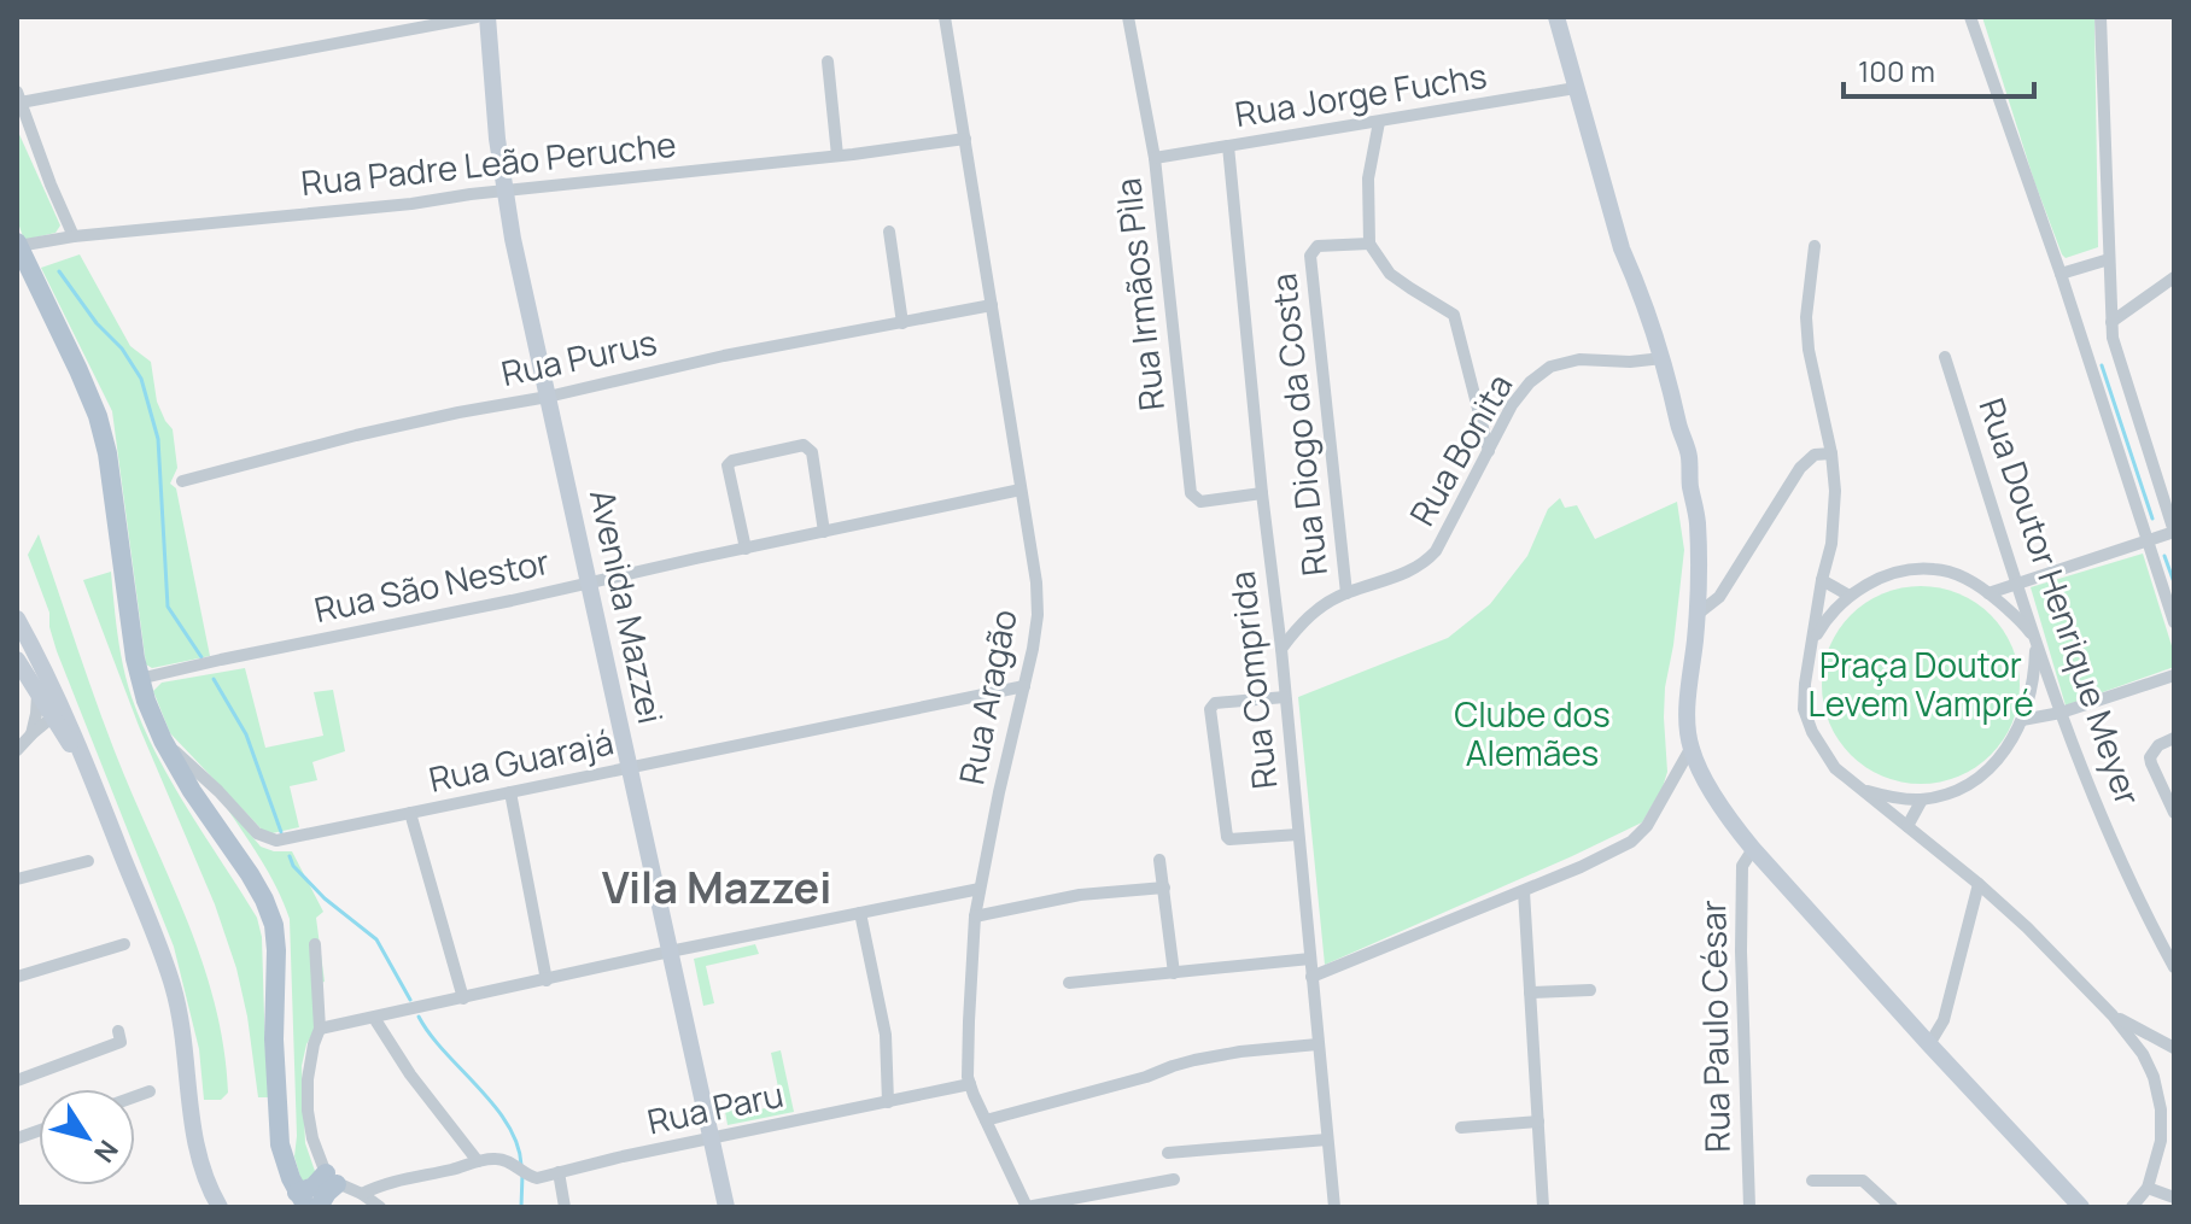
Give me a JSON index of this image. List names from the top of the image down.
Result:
{
  "streets": {
    "street": [
      "Rua Jorge Fuchs",
      "Rua Padre Leão Peruche",
      "Rua Irmãos Pìla",
      "Rua Purus",
      "Rua Diogo da Costa",
      "Rua Bonita",
      "Rua São Nestor",
      "Rua Doutor Henrique Meyer",
      "Avenida Mazzei",
      "Rua Comprida",
      "Rua Aragão",
      "Rua Guarajá",
      "Rua Paulo César",
      "Rua Paru"
    ]
  },
  "crossings": [
    ["Rua Jorge Fuchs", "Rua Irmãos Pìla"],
    ["Rua Jorge Fuchs", "Rua Comprida"],
    ["Rua Padre Leão Peruche", "Avenida Mazzei"],
    ["Rua Padre Leão Peruche", "Rua Aragão"],
    ["Rua Irmãos Pìla", "Rua Comprida"],
    ["Rua Purus", "Avenida Mazzei"],
    ["Rua Purus", "Rua Aragão"],
    ["Rua Diogo da Costa", "Rua Bonita"],
    ["Rua Bonita", "Rua Comprida"],
    ["Rua São Nestor", "Avenida Mazzei"],
    ["Rua São Nestor", "Rua Aragão"],
    ["Avenida Mazzei", "Rua Guarajá"],
    ["Avenida Mazzei", "Rua Paru"],
    ["Rua Aragão", "Rua Guarajá"],
    ["Rua Aragão", "Rua Paru"]
  ],
  "districts": ["Vila Mazzei"],
  "parks": ["Praça Doutor Levem Vampré", "Clube dos Alemães"],
  "scale_bar": "100 m",
  "north": "bottom right"
}
